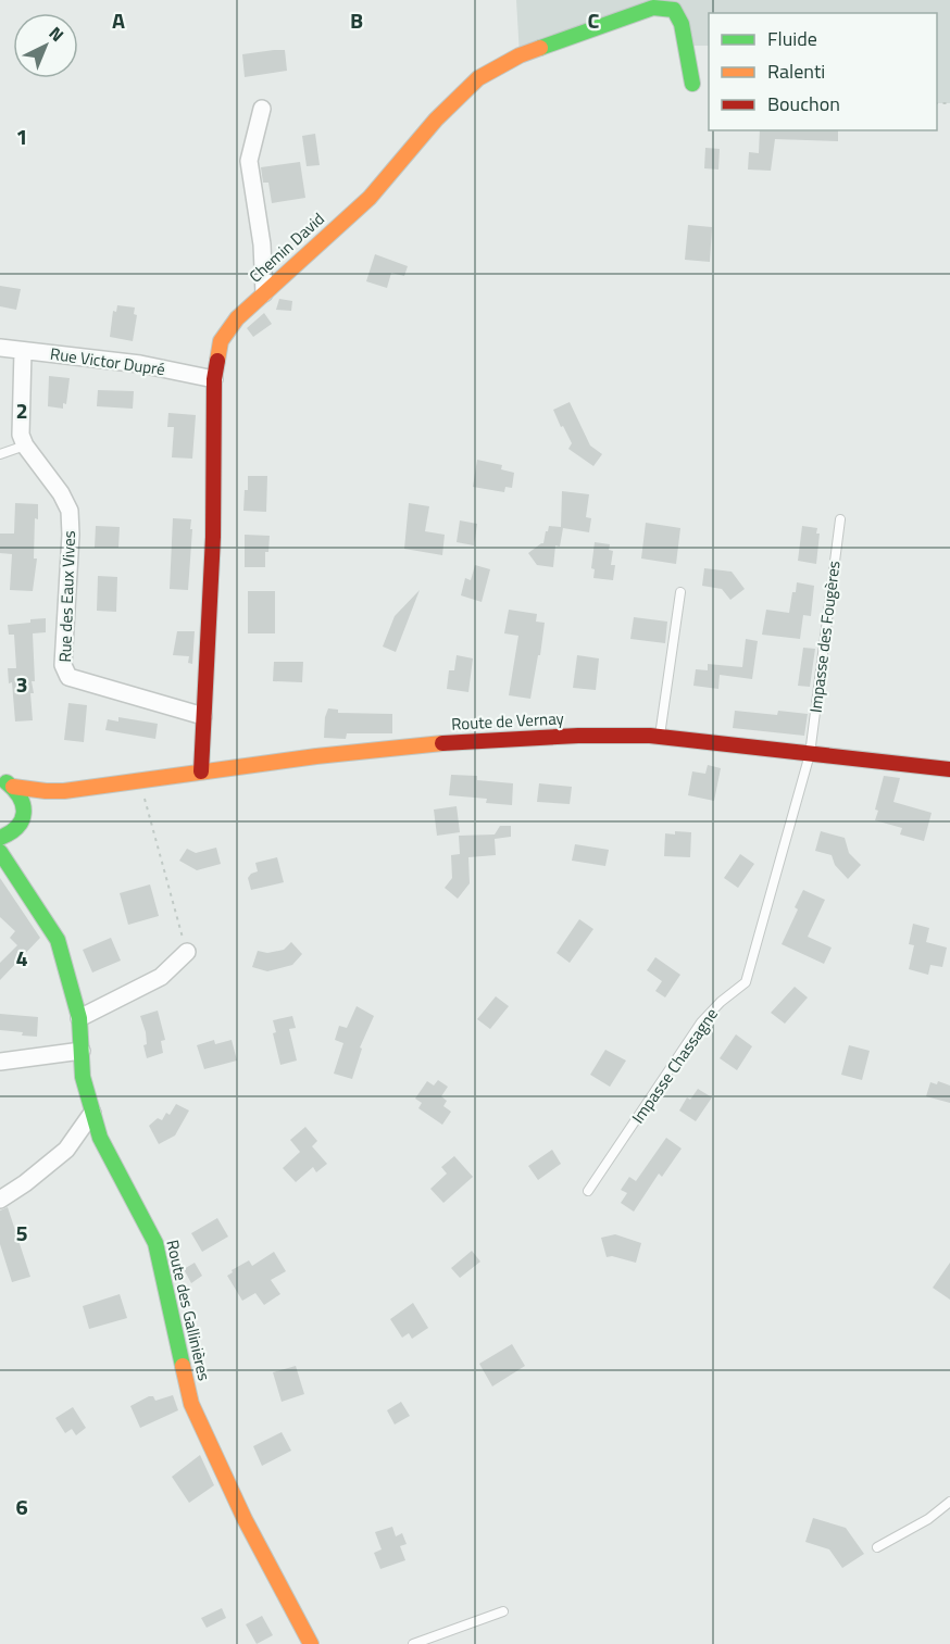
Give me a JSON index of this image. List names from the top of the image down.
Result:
{
  "streets": {
    "street": [
      "Chemin David",
      "Rue Victor Dupré",
      "Rue des Eaux Vives",
      "Route de Vernay",
      "Route des Gallinières"
    ],
    "lane": ["Impasse des Fougères", "Impasse Chassagne"]
  },
  "crossings": [
    ["Chemin David", "Rue Victor Dupré"],
    ["Chemin David", "Rue des Eaux Vives"],
    ["Chemin David", "Route de Vernay"],
    ["Impasse des Fougères", "Route de Vernay"],
    ["Impasse des Fougères", "Impasse Chassagne"],
    ["Route de Vernay", "Impasse Chassagne"]
  ],
  "legend": ["Fluide", "Ralenti", "Bouchon"],
  "north": "top right",
  "grid": {
    "columns": ["A", "B", "C"],
    "rows": [
      "1",
      "2",
      "3",
      "4",
      "5",
      "6"
    ]
  }
}
